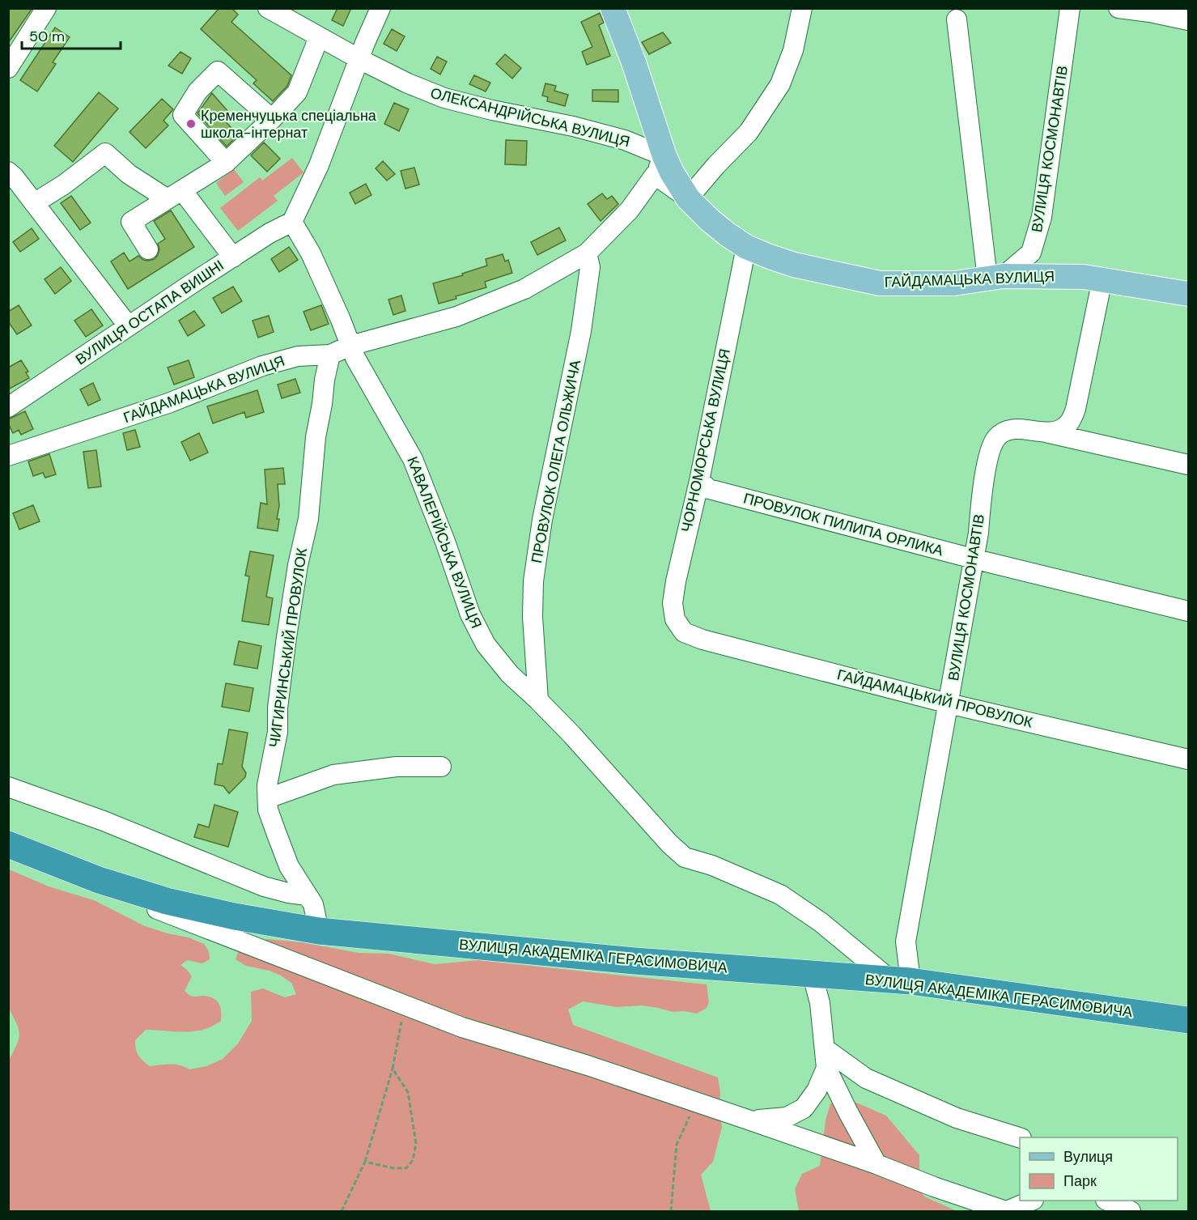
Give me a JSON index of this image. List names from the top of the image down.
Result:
{
  "streets": {
    "highway": ["ВУЛИЦЯ АКАДЕМІКА ГЕРАСИМОВИЧА"],
    "main road": ["ГАЙДАМАЦЬКА ВУЛИЦЯ"],
    "street": [
      "ОЛЕКСАНДРІЙСЬКА ВУЛИЦЯ",
      "ВУЛИЦЯ КОСМОНАВТІВ",
      "ВУЛИЦЯ ОСТАПА ВИШНІ",
      "ЧОРНОМОРСЬКА ВУЛИЦЯ",
      "ПРОВУЛОК ОЛЕГА ОЛЬЖИЧА",
      "ПРОВУЛОК ПИЛИПА ОРЛИКА",
      "КАВАЛЕРІЙСЬКА ВУЛИЦЯ",
      "ЧИГИРИНСЬКИЙ ПРОВУЛОК",
      "ГАЙДАМАЦЬКИЙ ПРОВУЛОК"
    ]
  },
  "crossings": [
    ["ОЛЕКСАНДРІЙСЬКА ВУЛИЦЯ", "ГАЙДАМАЦЬКА ВУЛИЦЯ"],
    ["ВУЛИЦЯ КОСМОНАВТІВ", "ГАЙДАМАЦЬКА ВУЛИЦЯ"],
    ["ВУЛИЦЯ КОСМОНАВТІВ", "ПРОВУЛОК ПИЛИПА ОРЛИКА"],
    ["ВУЛИЦЯ КОСМОНАВТІВ", "КАВАЛЕРІЙСЬКА ВУЛИЦЯ"],
    ["ВУЛИЦЯ КОСМОНАВТІВ", "ГАЙДАМАЦЬКИЙ ПРОВУЛОК"],
    ["ВУЛИЦЯ КОСМОНАВТІВ", "ВУЛИЦЯ АКАДЕМІКА ГЕРАСИМОВИЧА"],
    ["ГАЙДАМАЦЬКА ВУЛИЦЯ", "ЧОРНОМОРСЬКА ВУЛИЦЯ"],
    ["ГАЙДАМАЦЬКА ВУЛИЦЯ", "ПРОВУЛОК ОЛЕГА ОЛЬЖИЧА"],
    ["ГАЙДАМАЦЬКА ВУЛИЦЯ", "КАВАЛЕРІЙСЬКА ВУЛИЦЯ"],
    ["ГАЙДАМАЦЬКА ВУЛИЦЯ", "ЧИГИРИНСЬКИЙ ПРОВУЛОК"],
    ["ВУЛИЦЯ ОСТАПА ВИШНІ", "КАВАЛЕРІЙСЬКА ВУЛИЦЯ"],
    ["ЧОРНОМОРСЬКА ВУЛИЦЯ", "ПРОВУЛОК ПИЛИПА ОРЛИКА"],
    ["ЧОРНОМОРСЬКА ВУЛИЦЯ", "ГАЙДАМАЦЬКИЙ ПРОВУЛОК"],
    ["ПРОВУЛОК ОЛЕГА ОЛЬЖИЧА", "КАВАЛЕРІЙСЬКА ВУЛИЦЯ"],
    ["КАВАЛЕРІЙСЬКА ВУЛИЦЯ", "ВУЛИЦЯ АКАДЕМІКА ГЕРАСИМОВИЧА"],
    ["ЧИГИРИНСЬКИЙ ПРОВУЛОК", "ВУЛИЦЯ АКАДЕМІКА ГЕРАСИМОВИЧА"]
  ],
  "places": ["Кременчуцька спеціальна школа-інтернат"],
  "legend": ["Вулиця", "Парк"],
  "scale_bar": "50 m"
}
